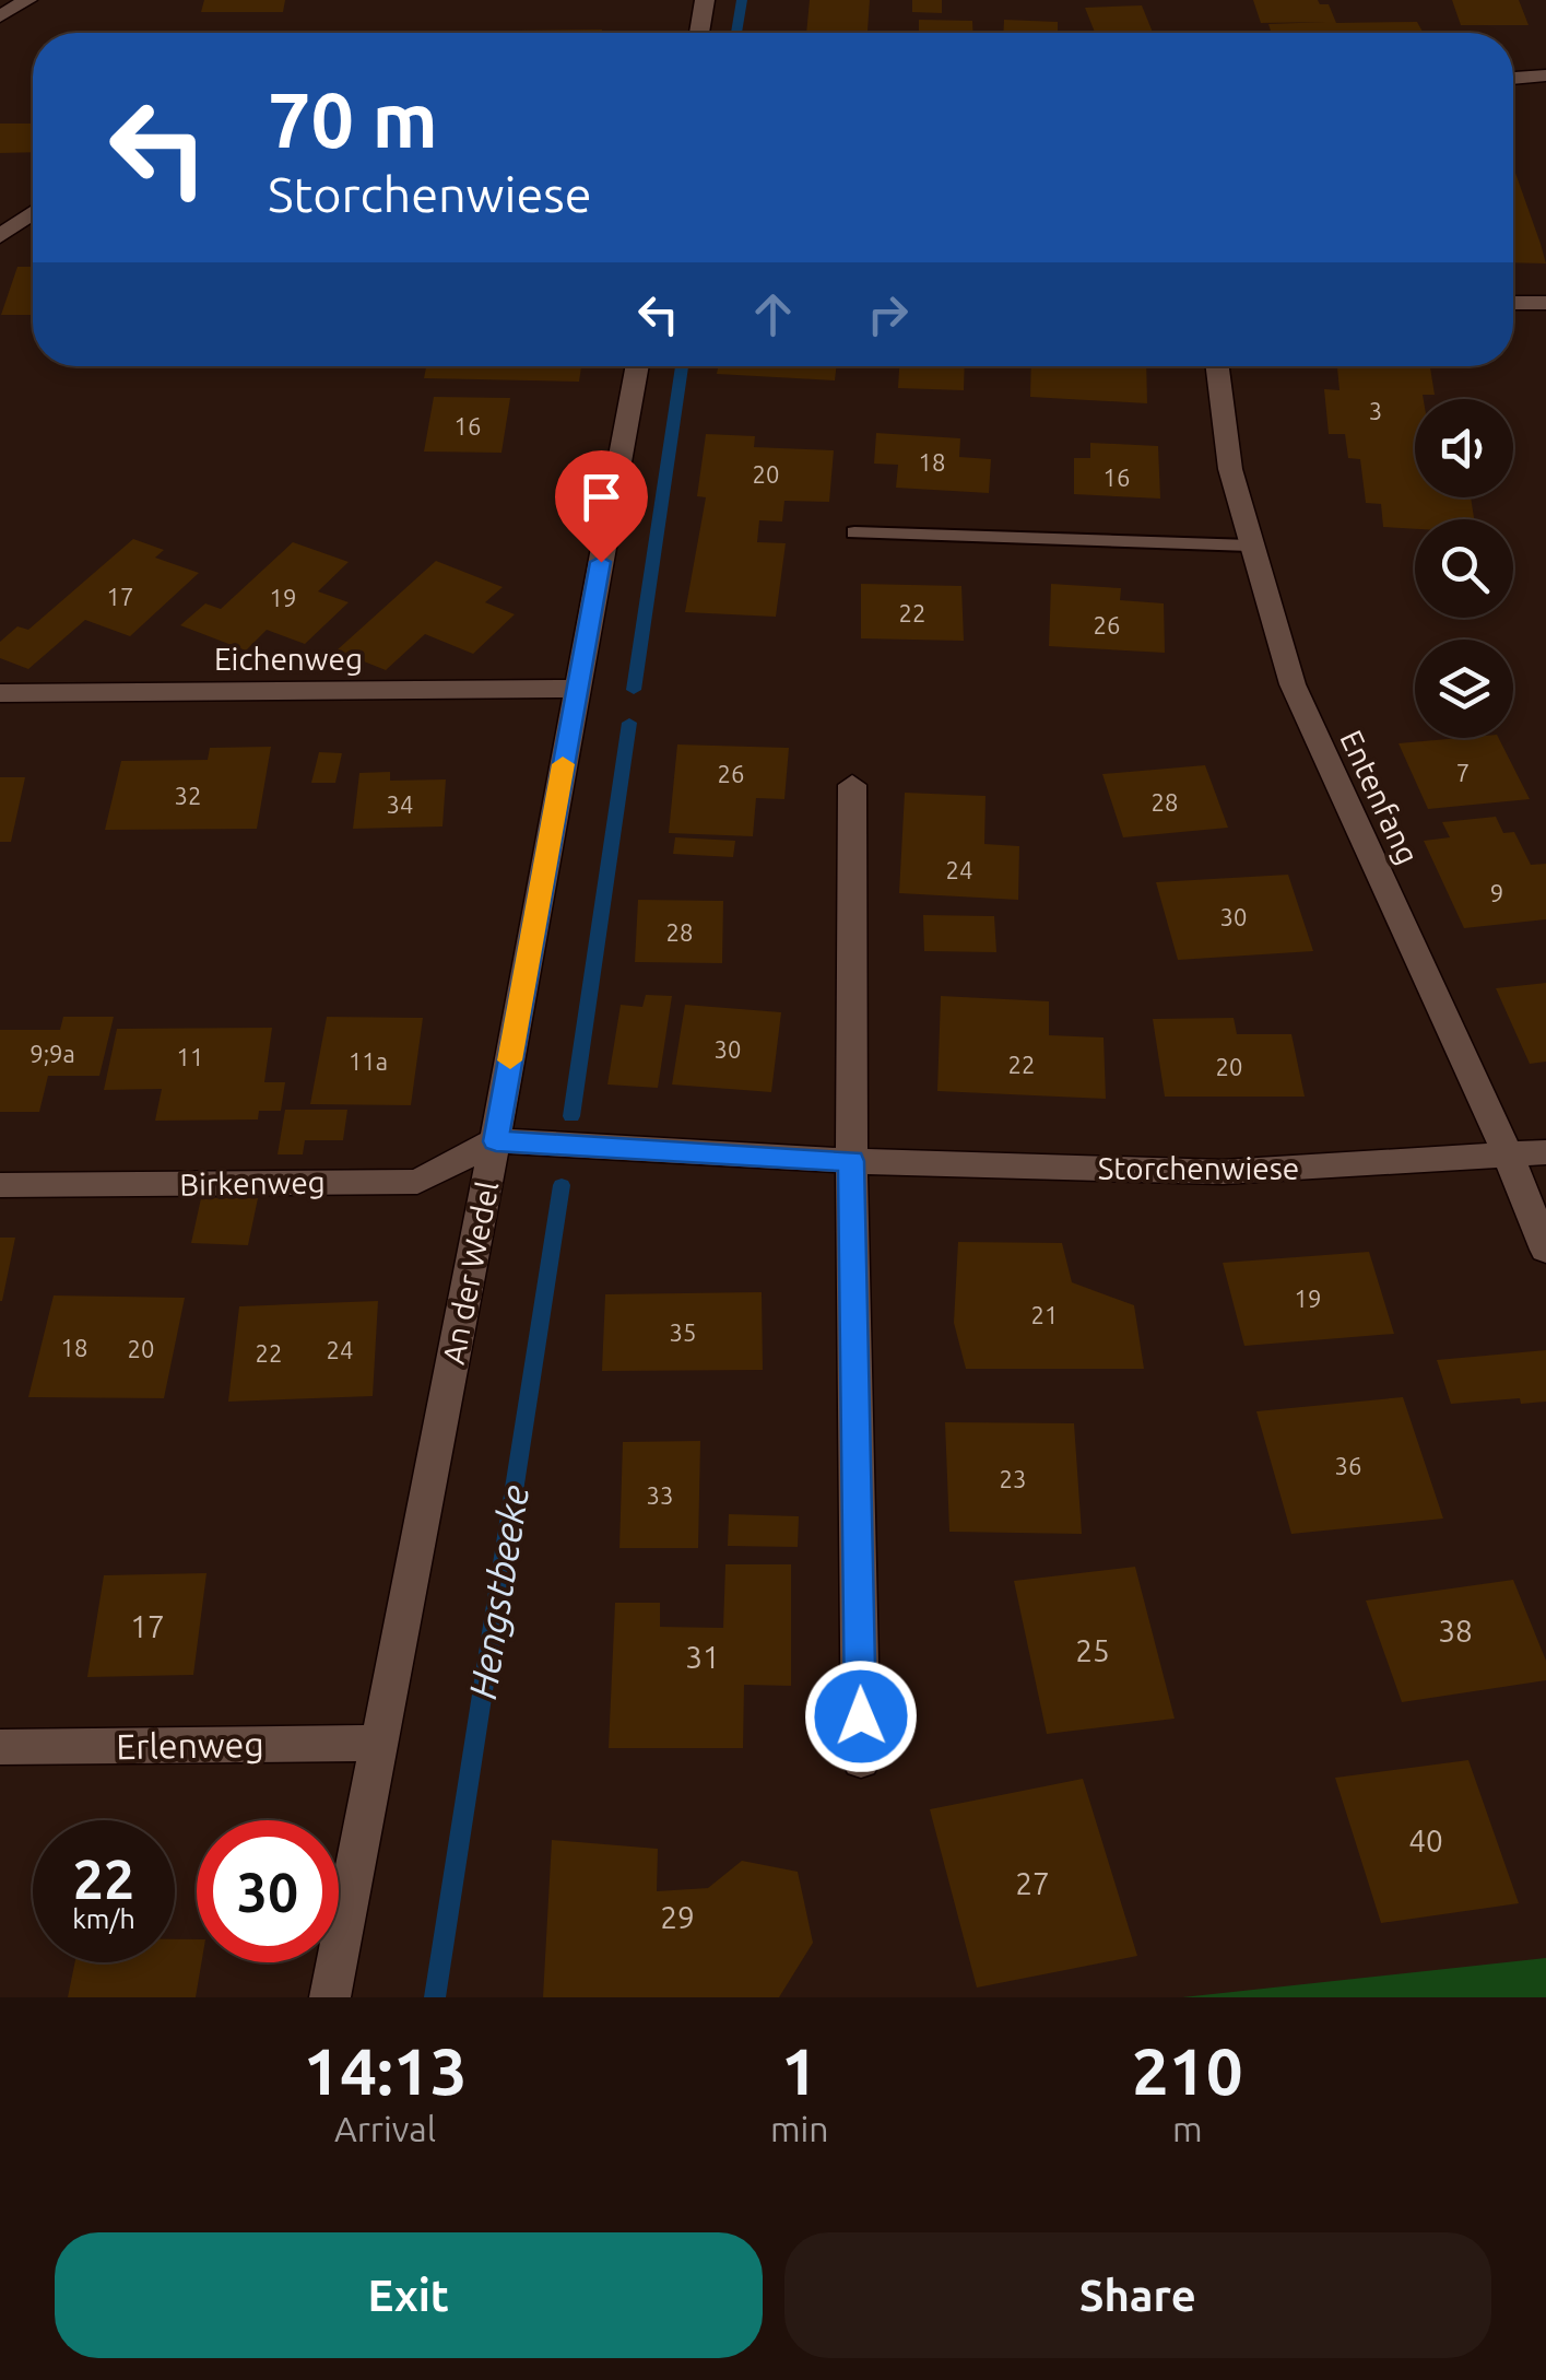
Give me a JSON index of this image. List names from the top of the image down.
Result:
{
  "streets": {
    "street": [
      "Eichenweg",
      "Entenfang",
      "Storchenwiese",
      "Birkenweg",
      "An der Wedel",
      "Erlenweg"
    ]
  },
  "crossings": [
    ["Eichenweg", "An der Wedel"],
    ["Entenfang", "Storchenwiese"],
    ["Storchenwiese", "Birkenweg"],
    ["Storchenwiese", "An der Wedel"],
    ["Birkenweg", "An der Wedel"],
    ["An der Wedel", "Erlenweg"]
  ],
  "water": ["Hengstbeeke"],
  "house_numbers": [
    "3",
    "16",
    "18",
    "20",
    "16",
    "17",
    "19",
    "22",
    "26",
    "7",
    "26",
    "32",
    "28",
    "34",
    "24",
    "9",
    "30",
    "28",
    "30",
    "9;9a",
    "11",
    "11a",
    "22",
    "20",
    "19",
    "21",
    "35",
    "18",
    "20",
    "24",
    "22",
    "36",
    "23",
    "33",
    "17",
    "38",
    "25",
    "31",
    "40",
    "27",
    "29"
  ],
  "page": {
    "turn": ["70 m", "Storchenwiese"],
    "speed": "22 km/h",
    "limit": "30",
    "eta": [
      "14:13",
      "Arrival",
      "1",
      "min",
      "210",
      "m"
    ],
    "buttons": ["Exit", "Share"]
  }
}
